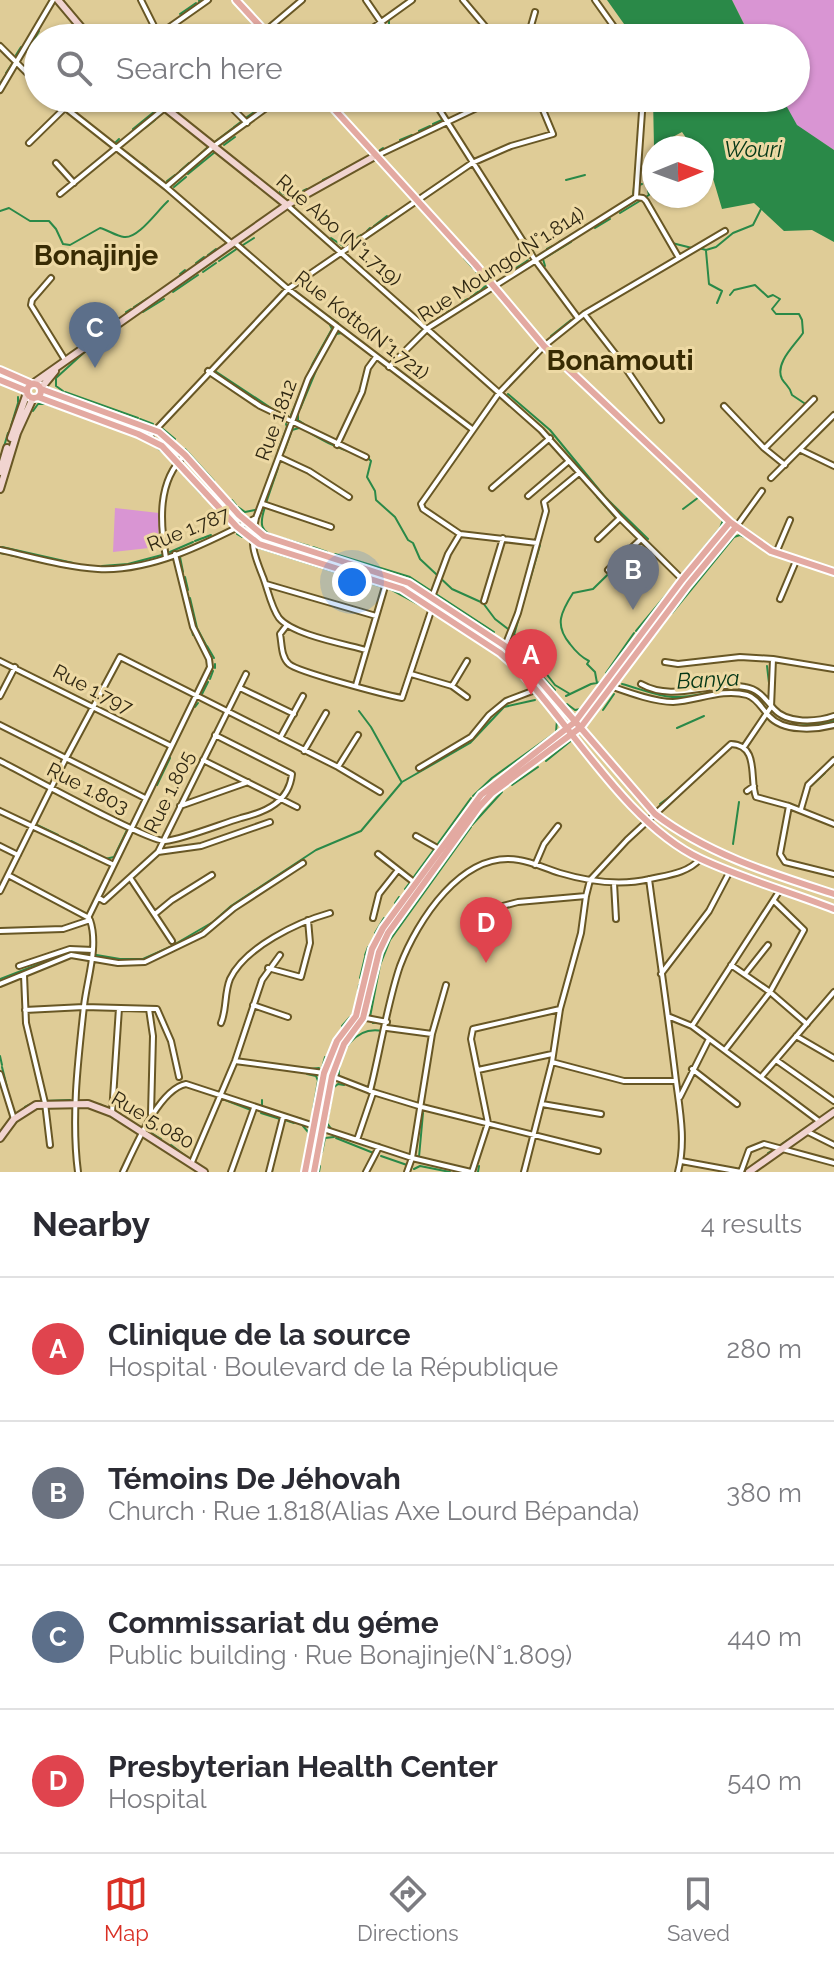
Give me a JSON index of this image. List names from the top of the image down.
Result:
{
  "streets": {
    "main road": ["Rue Abo (N°1.719)", "Rue 5.080"],
    "street": [
      "Rue Moungo(N°1.814)",
      "Rue Kotto(N°1.721)",
      "Rue 1.812",
      "Rue 1.787",
      "Rue 1.797",
      "Rue 1.803",
      "Rue 1.805"
    ]
  },
  "crossings": [
    ["Rue Abo (N°1.719)", "Rue Moungo(N°1.814)"],
    ["Rue Moungo(N°1.814)", "Rue Kotto(N°1.721)"],
    ["Rue Kotto(N°1.721)", "Rue 1.812"],
    ["Rue 1.803", "Rue 1.805"]
  ],
  "districts": ["Bonajinje", "Bonamouti"],
  "water": ["Wouri", "Banya"],
  "north": "right",
  "page": {
    "search": "Search here",
    "pins": [
      "C",
      "B",
      "A",
      "D"
    ],
    "heading": ["Nearby", "4 results"],
    "list": [
      {
        "mark": "A",
        "name": "Clinique de la source",
        "note": "Hospital · Boulevard de la République",
        "value": "280 m"
      },
      {
        "mark": "B",
        "name": "Témoins De Jéhovah",
        "note": "Church · Rue 1.818(Alias Axe Lourd Bépanda)",
        "value": "380 m"
      },
      {
        "mark": "C",
        "name": "Commissariat du 9éme",
        "note": "Public building · Rue Bonajinje(N°1.809)",
        "value": "440 m"
      },
      {
        "mark": "D",
        "name": "Presbyterian Health Center",
        "note": "Hospital",
        "value": "540 m"
      }
    ],
    "nav": ["Map", "Directions", "Saved"]
  }
}
